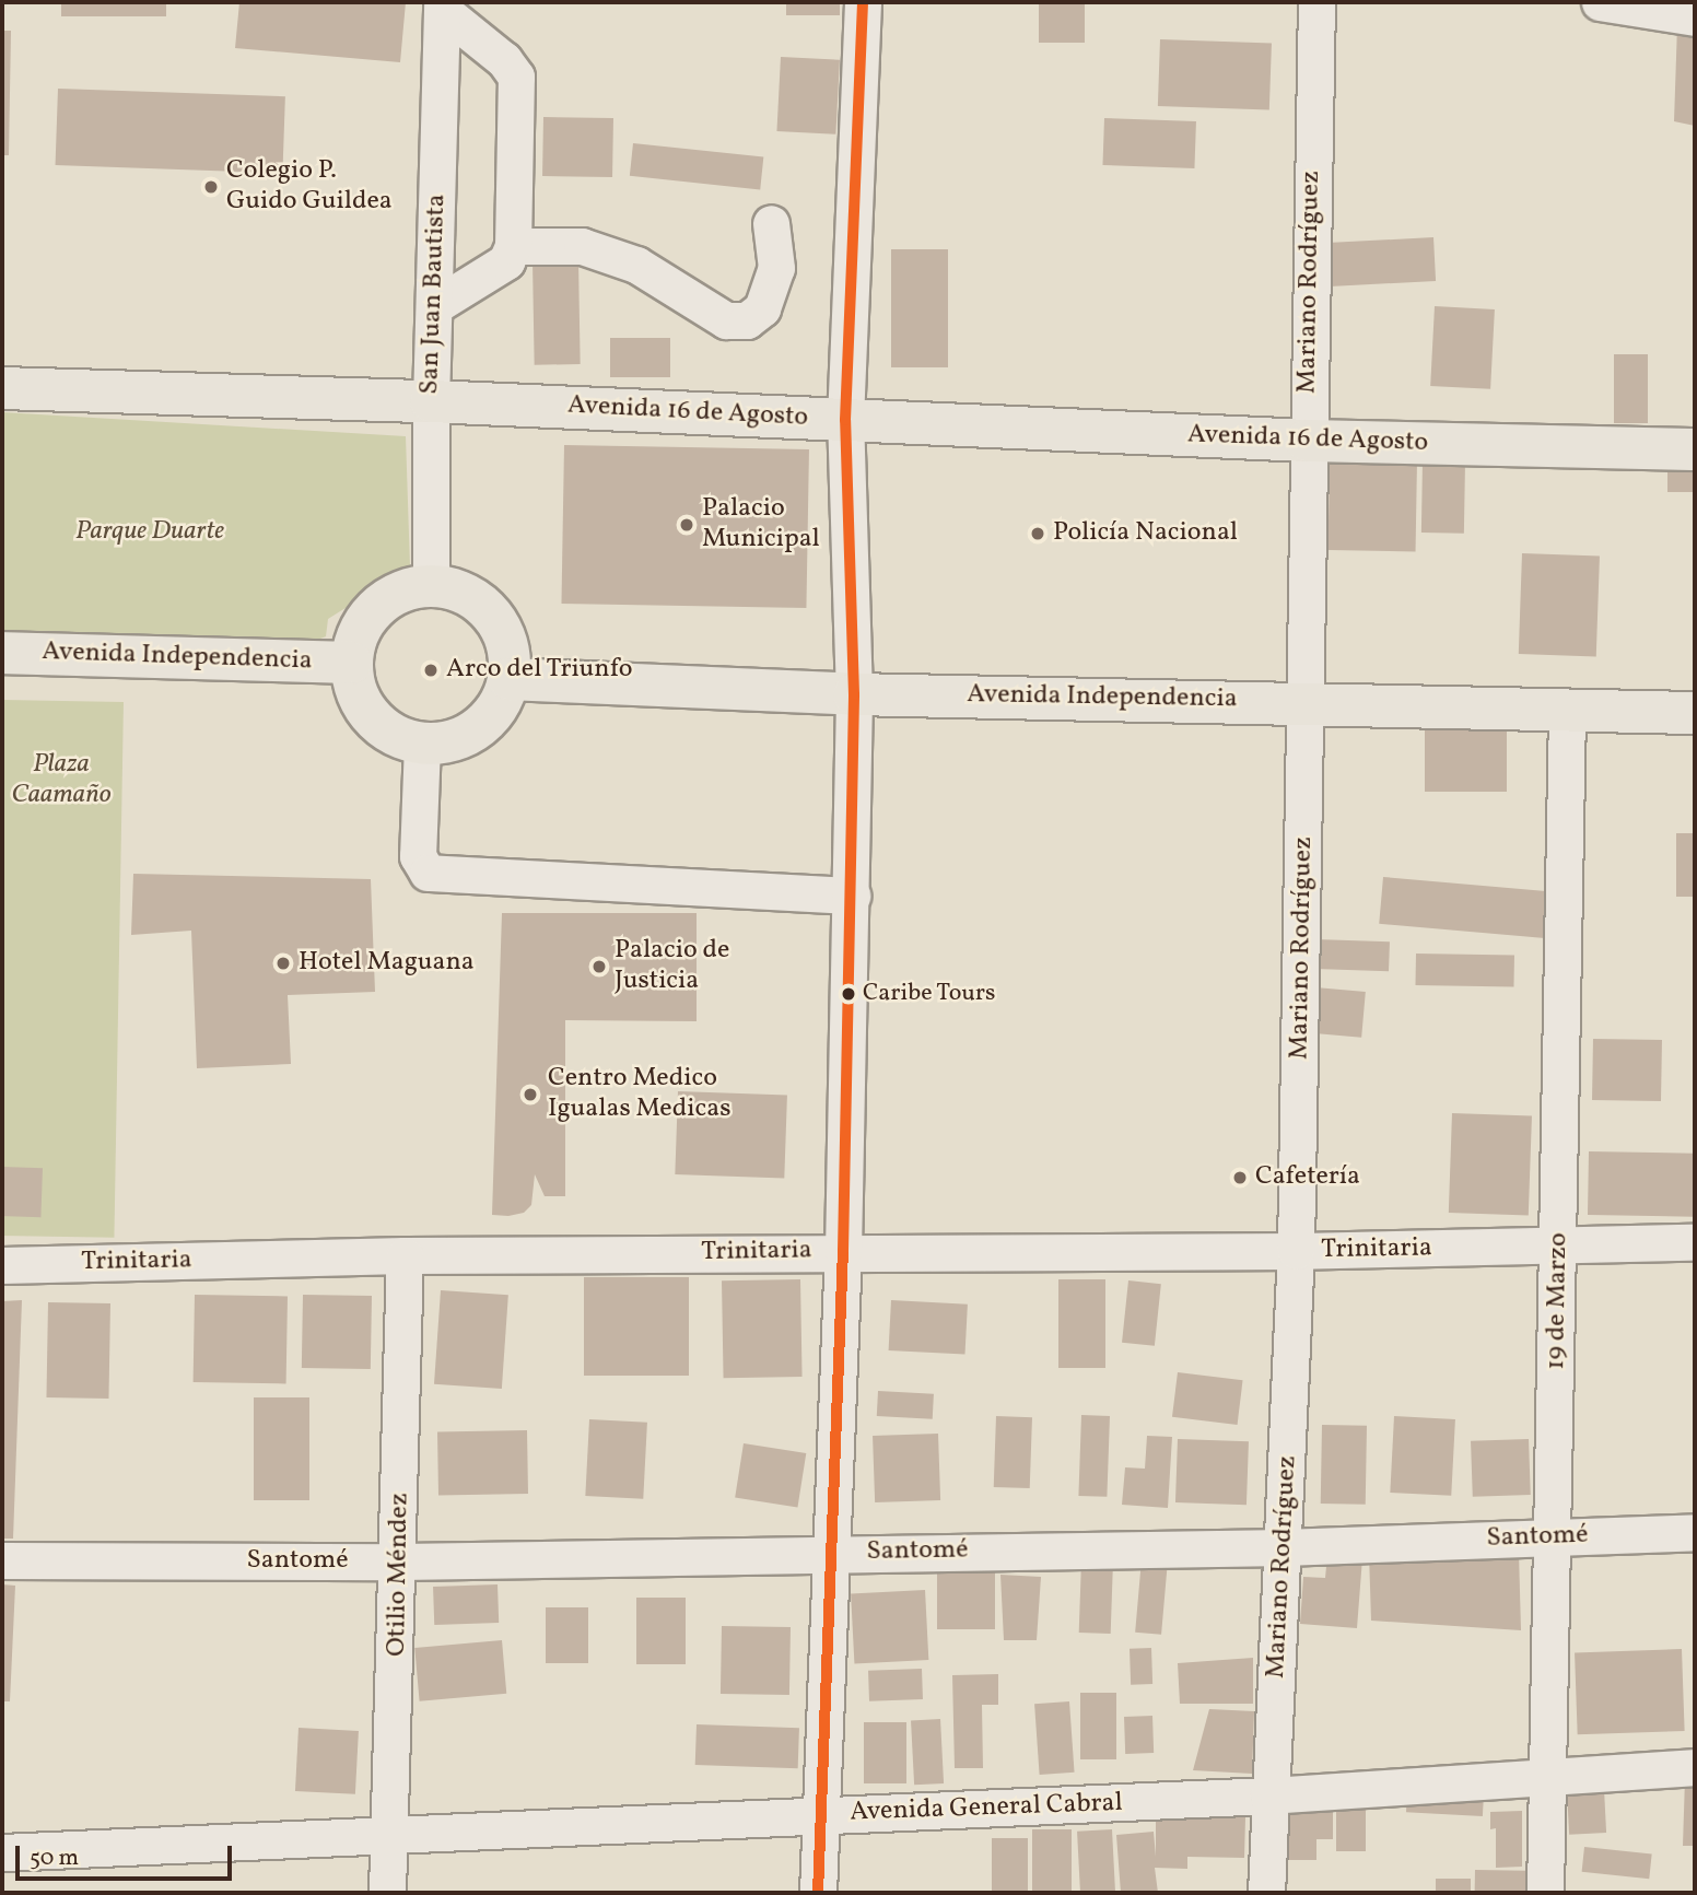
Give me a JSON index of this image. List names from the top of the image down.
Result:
{
  "streets": {
    "main road": ["Avenida 16 de Agosto", "Avenida Independencia"],
    "street": [
      "Mariano Rodríguez",
      "San Juan Bautista",
      "Trinitaria",
      "19 de Marzo",
      "Santomé",
      "Otilio Méndez",
      "Avenida General Cabral"
    ]
  },
  "crossings": [
    ["Mariano Rodríguez", "Avenida 16 de Agosto"],
    ["Mariano Rodríguez", "Avenida Independencia"],
    ["Mariano Rodríguez", "Trinitaria"],
    ["Mariano Rodríguez", "Santomé"],
    ["Mariano Rodríguez", "Avenida General Cabral"],
    ["San Juan Bautista", "Avenida 16 de Agosto"],
    ["San Juan Bautista", "Avenida Independencia"],
    ["Avenida Independencia", "19 de Marzo"],
    ["Trinitaria", "19 de Marzo"],
    ["Trinitaria", "Otilio Méndez"],
    ["19 de Marzo", "Santomé"],
    ["19 de Marzo", "Avenida General Cabral"],
    ["Santomé", "Otilio Méndez"],
    ["Otilio Méndez", "Avenida General Cabral"]
  ],
  "parks": ["Parque Duarte", "Plaza Caamaño"],
  "places": [
    "Colegio P. Guido Guildea",
    "Palacio Municipal",
    "Policía Nacional",
    "Arco del Triunfo",
    "Hotel Maguana",
    "Palacio de Justicia",
    "Caribe Tours",
    "Centro Medico Igualas Medicas",
    "Cafetería"
  ],
  "scale_bar": "50 m"
}
